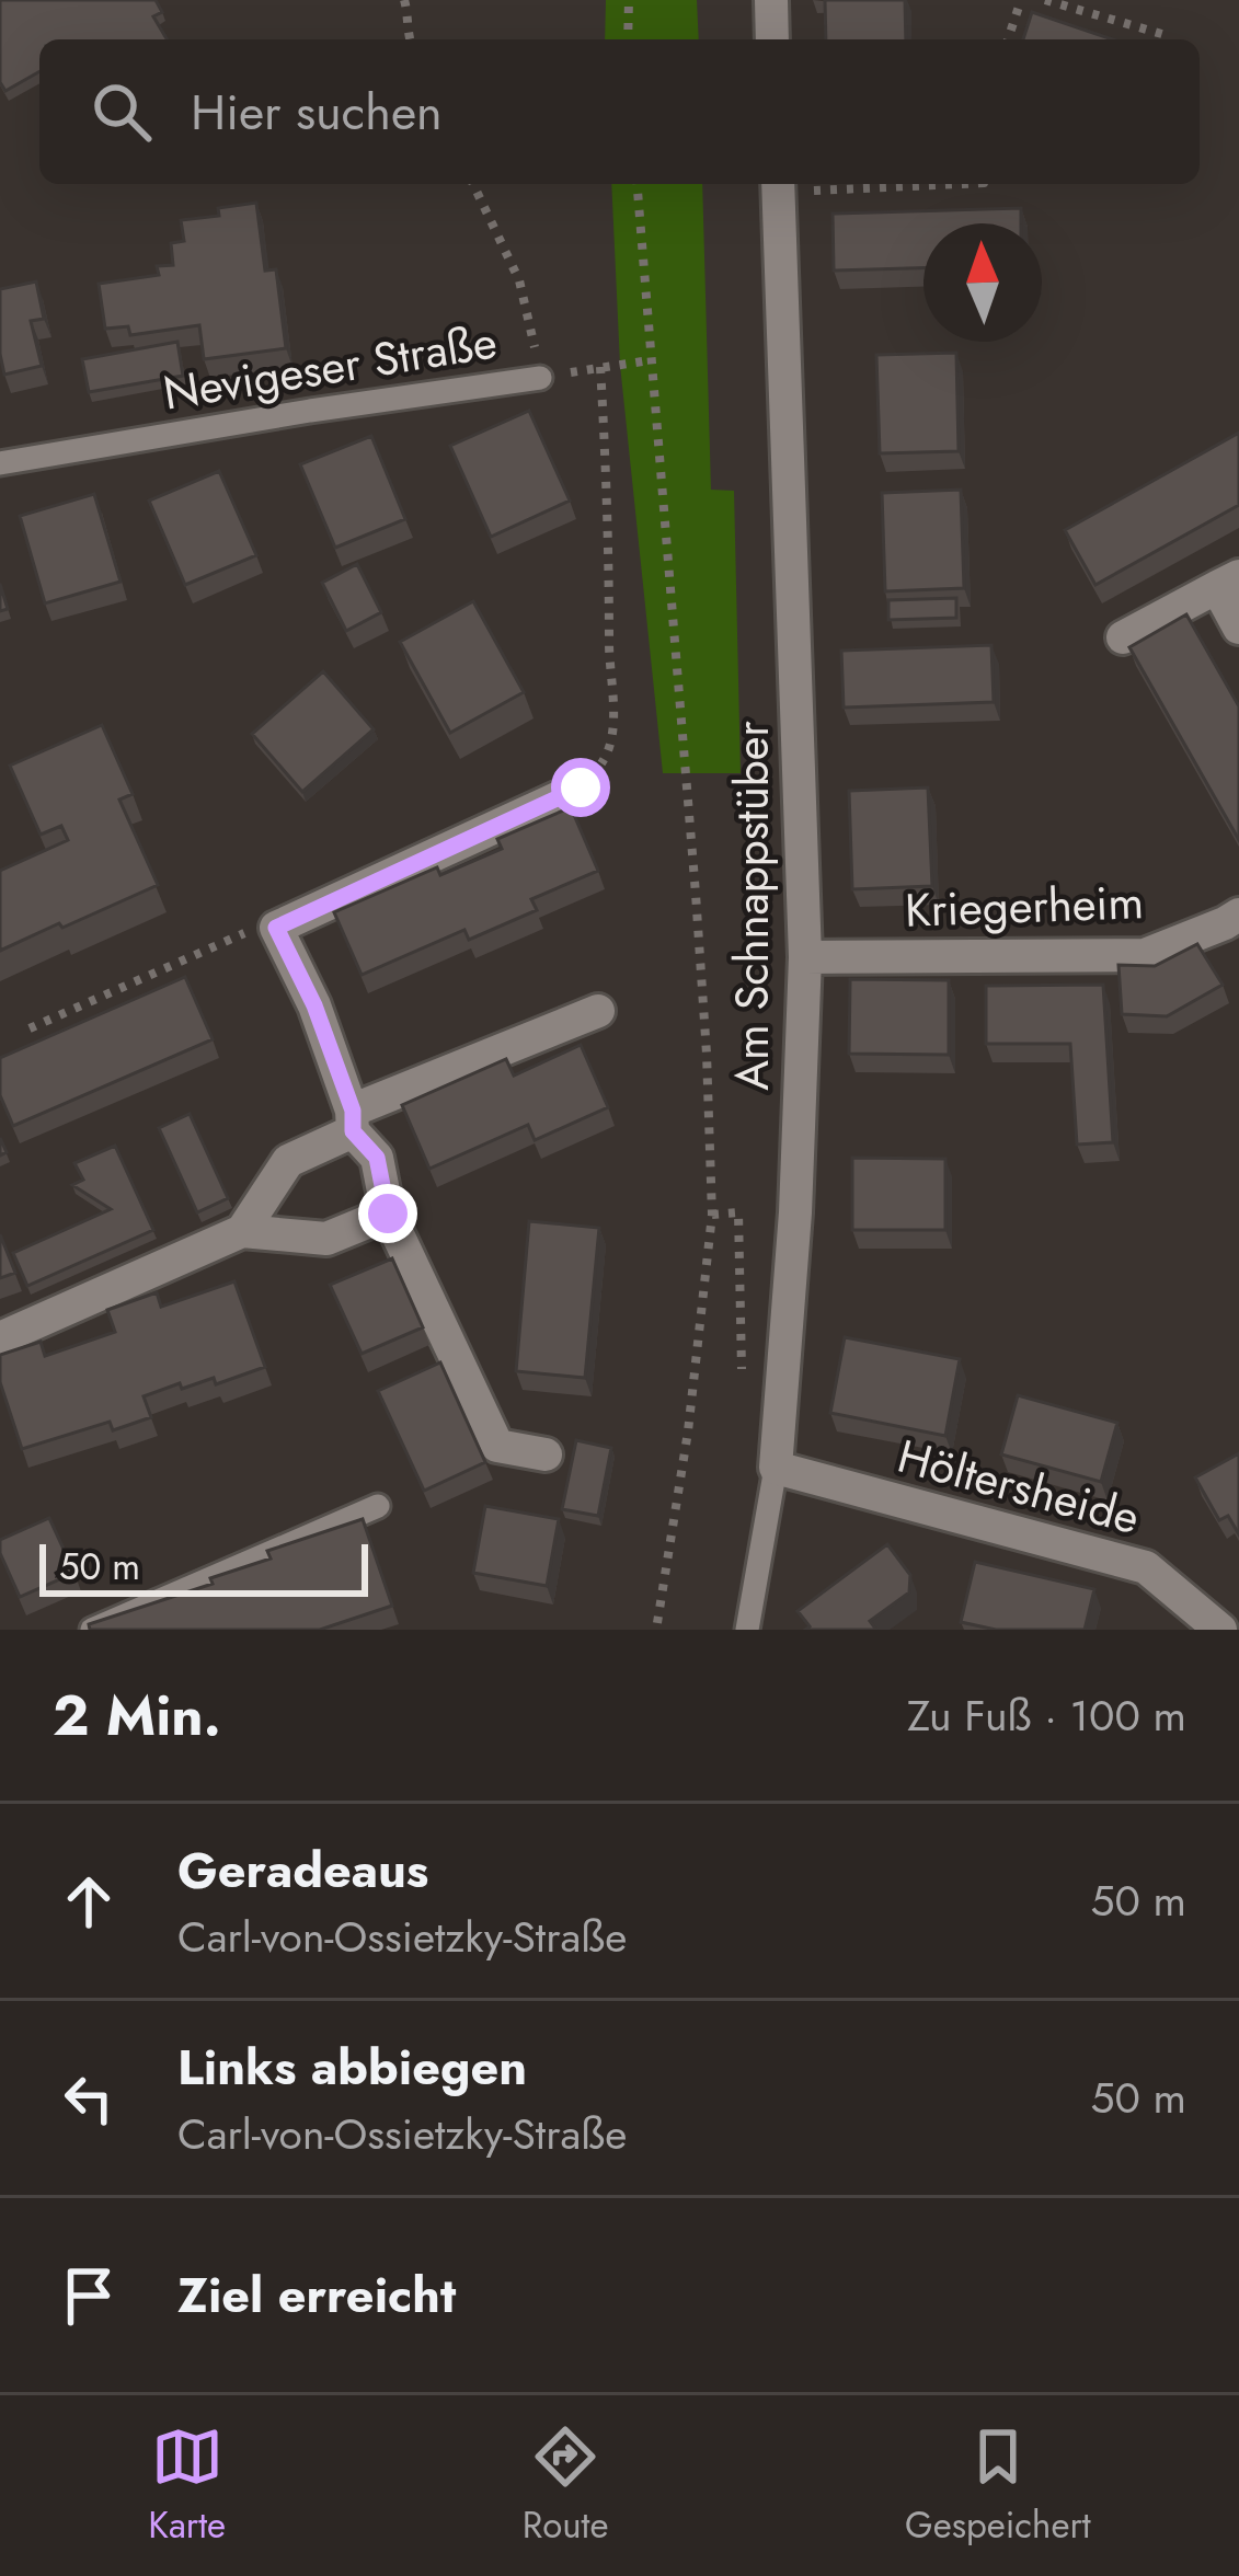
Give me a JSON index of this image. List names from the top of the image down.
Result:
{
  "streets": {
    "street": ["Am Schnappstüber", "Kriegerheim", "Höltersheide"],
    "lane": ["Nevigeser Straße"]
  },
  "crossings": [
    ["Am Schnappstüber", "Kriegerheim"],
    ["Am Schnappstüber", "Höltersheide"]
  ],
  "scale_bar": "50 m",
  "north": "top",
  "page": {
    "search": "Hier suchen",
    "scale": "50 m",
    "heading": ["2 Min.", "Zu Fuß · 100 m"],
    "list": [
      ["Geradeaus", "Carl-von-Ossietzky-Straße", "50 m"],
      ["Links abbiegen", "Carl-von-Ossietzky-Straße", "50 m"],
      "Ziel erreicht"
    ],
    "nav": ["Karte", "Route", "Gespeichert"]
  }
}
